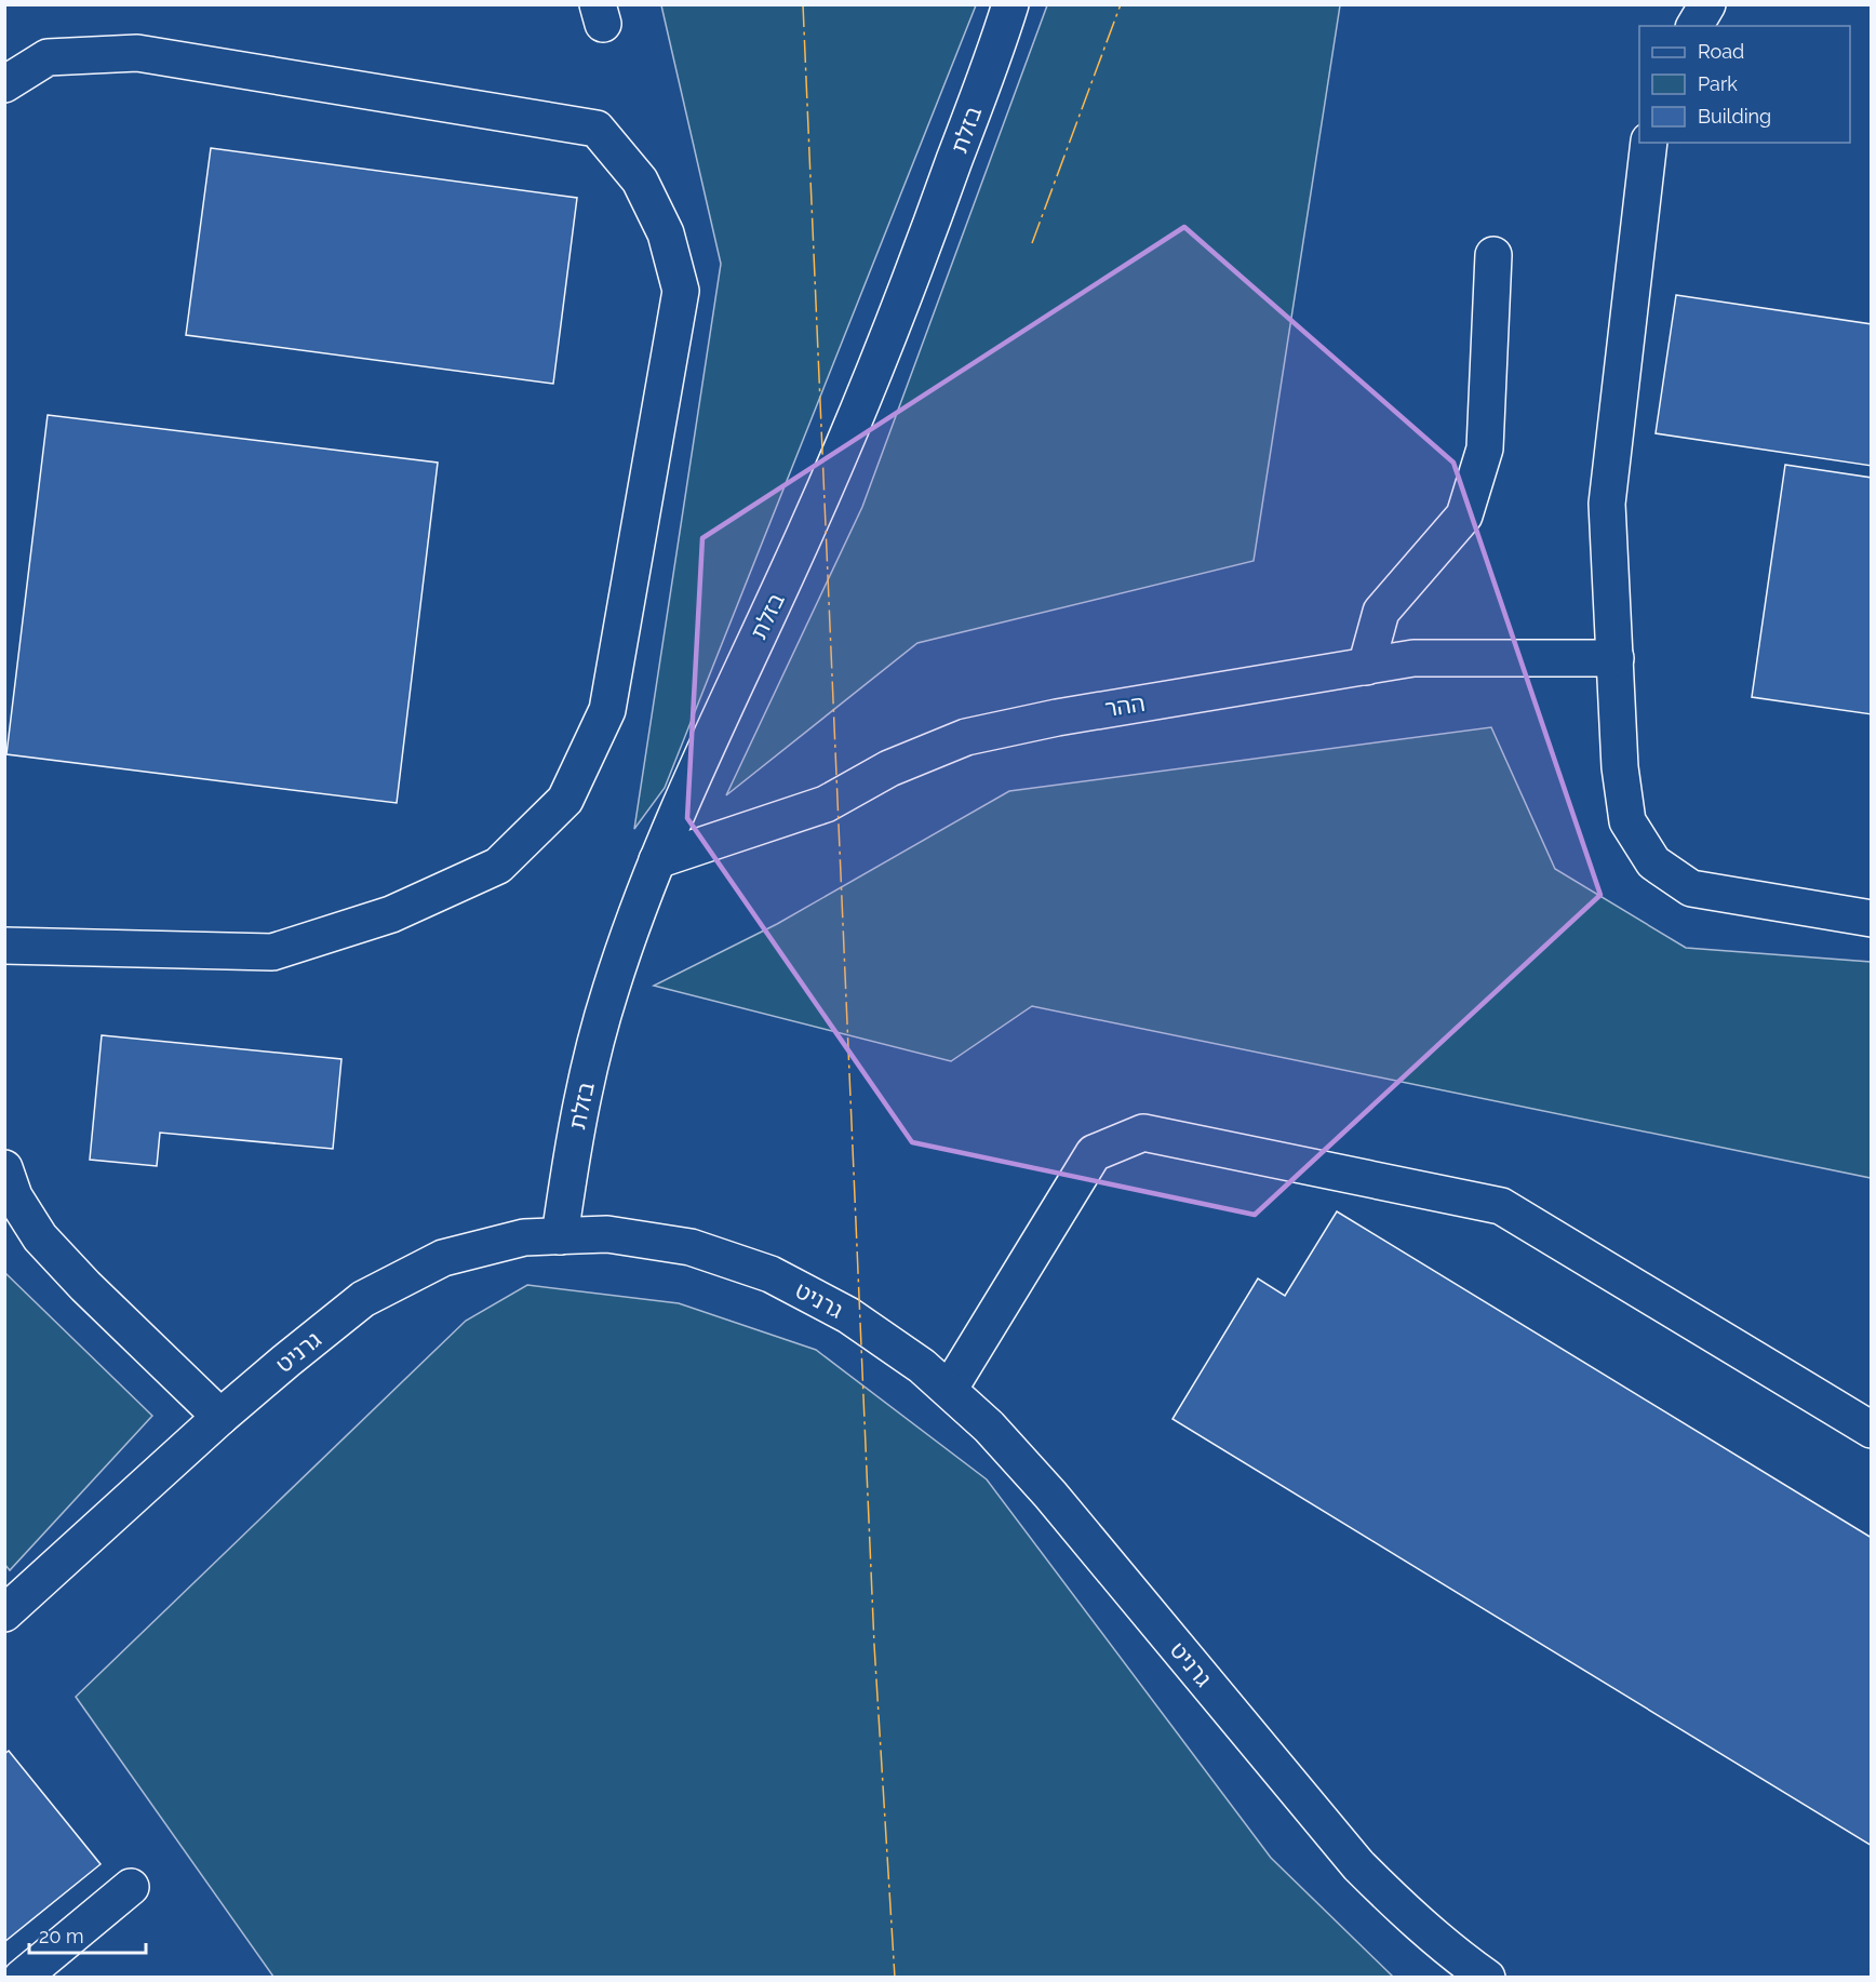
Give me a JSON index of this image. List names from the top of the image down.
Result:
{
  "streets": {
    "street": ["בזלת", "ההר", "גרניט"]
  },
  "crossings": [
    ["בזלת", "ההר"],
    ["בזלת", "גרניט"]
  ],
  "legend": ["Road", "Park", "Building"],
  "scale_bar": "20 m"
}
